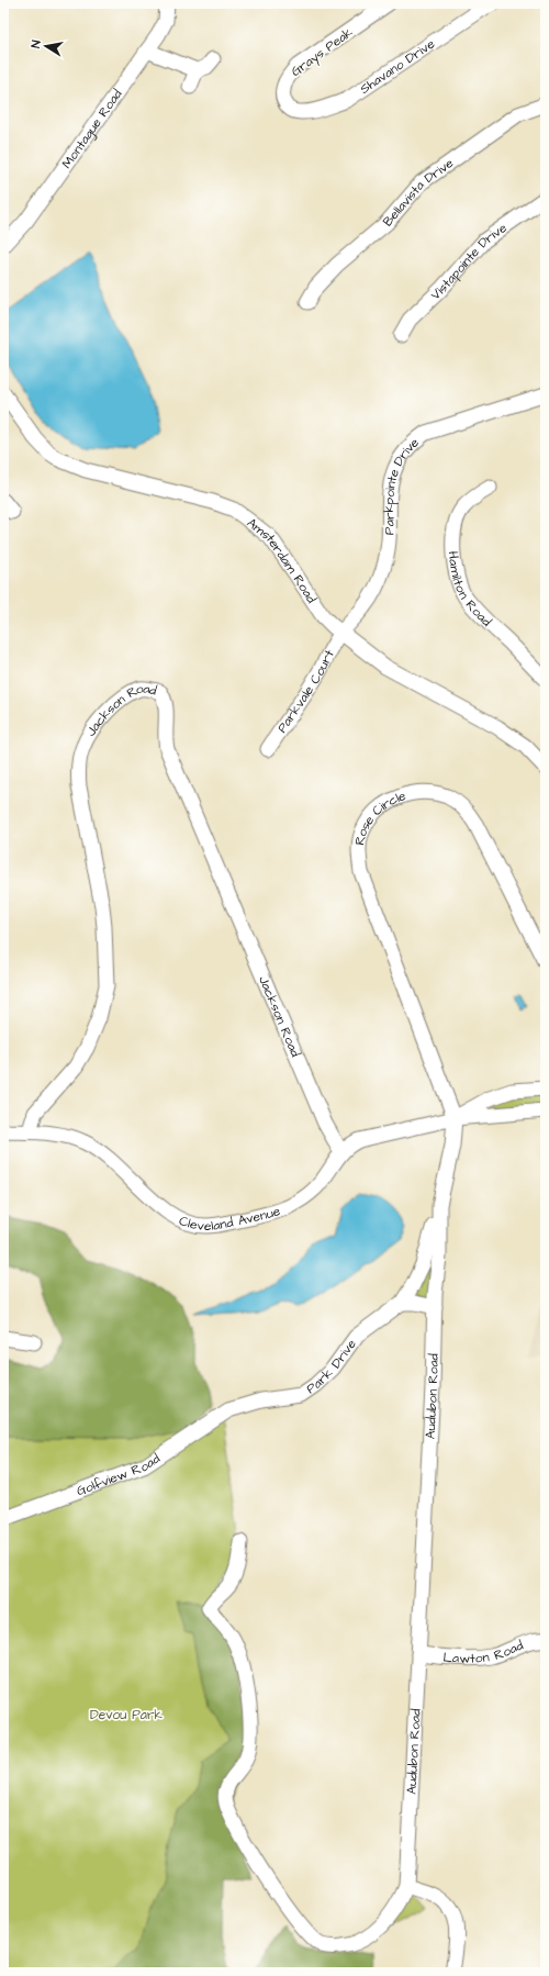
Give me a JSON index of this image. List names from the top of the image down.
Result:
{
  "streets": {
    "street": [
      "Grays Peak",
      "Shavano Drive",
      "Montague Road",
      "Bellavista Drive",
      "Vistapointe Drive",
      "Parkpointe Drive",
      "Amsterdam Road",
      "Hamilton Road",
      "Parkvale Court",
      "Jackson Road",
      "Rose Circle",
      "Cleveland Avenue",
      "Park Drive",
      "Audubon Road",
      "Golfview Road",
      "Lawton Road"
    ]
  },
  "crossings": [
    ["Grays Peak", "Shavano Drive"],
    ["Parkpointe Drive", "Amsterdam Road"],
    ["Parkpointe Drive", "Parkvale Court"],
    ["Amsterdam Road", "Parkvale Court"],
    ["Jackson Road", "Cleveland Avenue"],
    ["Rose Circle", "Cleveland Avenue"],
    ["Rose Circle", "Audubon Road"],
    ["Cleveland Avenue", "Audubon Road"],
    ["Park Drive", "Audubon Road"],
    ["Park Drive", "Golfview Road"],
    ["Audubon Road", "Lawton Road"]
  ],
  "parks": ["Devou Park"],
  "north": "left"
}
